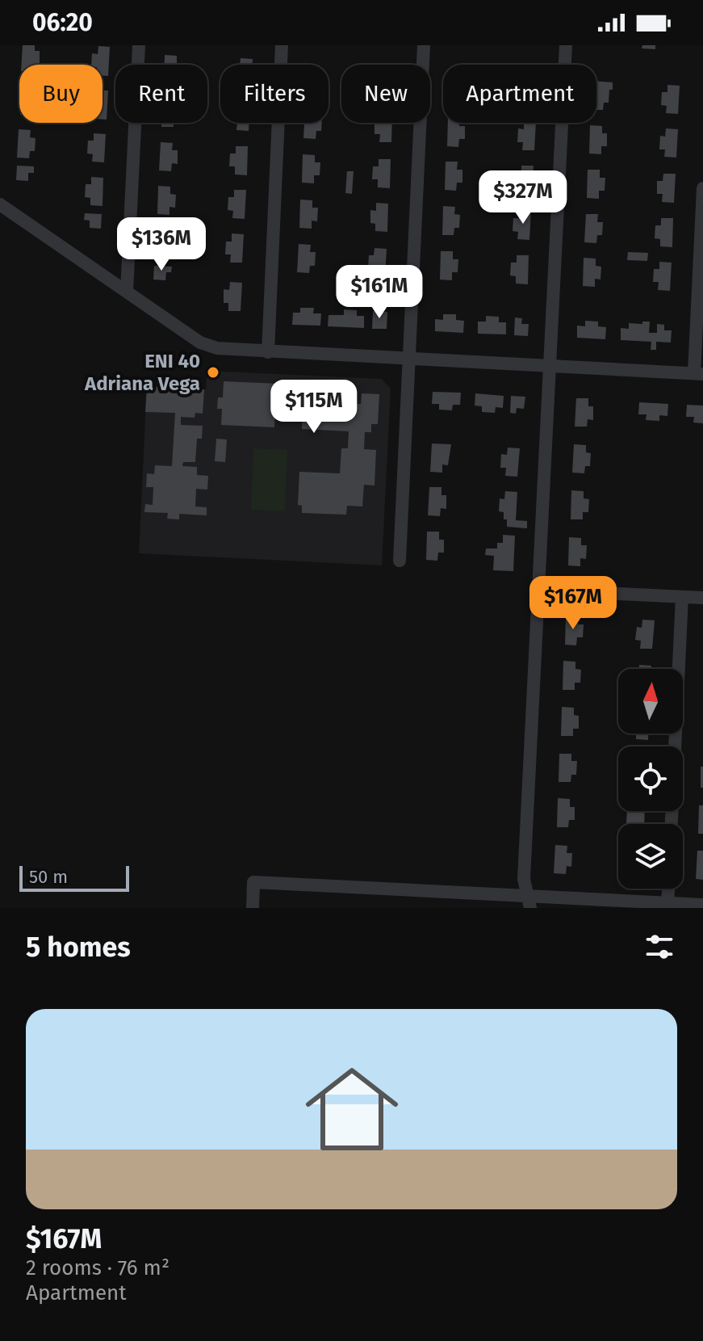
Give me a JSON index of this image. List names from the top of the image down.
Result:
{
  "places": ["ENI 40 Adriana Vega"],
  "scale_bar": "50 m",
  "north": "top",
  "page": {
    "status": "06:20",
    "chip": [
      "Buy",
      "Rent",
      "Filters",
      "New",
      "Apartment"
    ],
    "price": [
      "$327M",
      "$136M",
      "$161M",
      "$115M",
      "$167M"
    ],
    "scale": "50 m",
    "heading": "5 homes",
    "list": [
      {
        "name": "$167M",
        "note": "2 rooms · 76 m² · Apartment"
      }
    ]
  }
}
